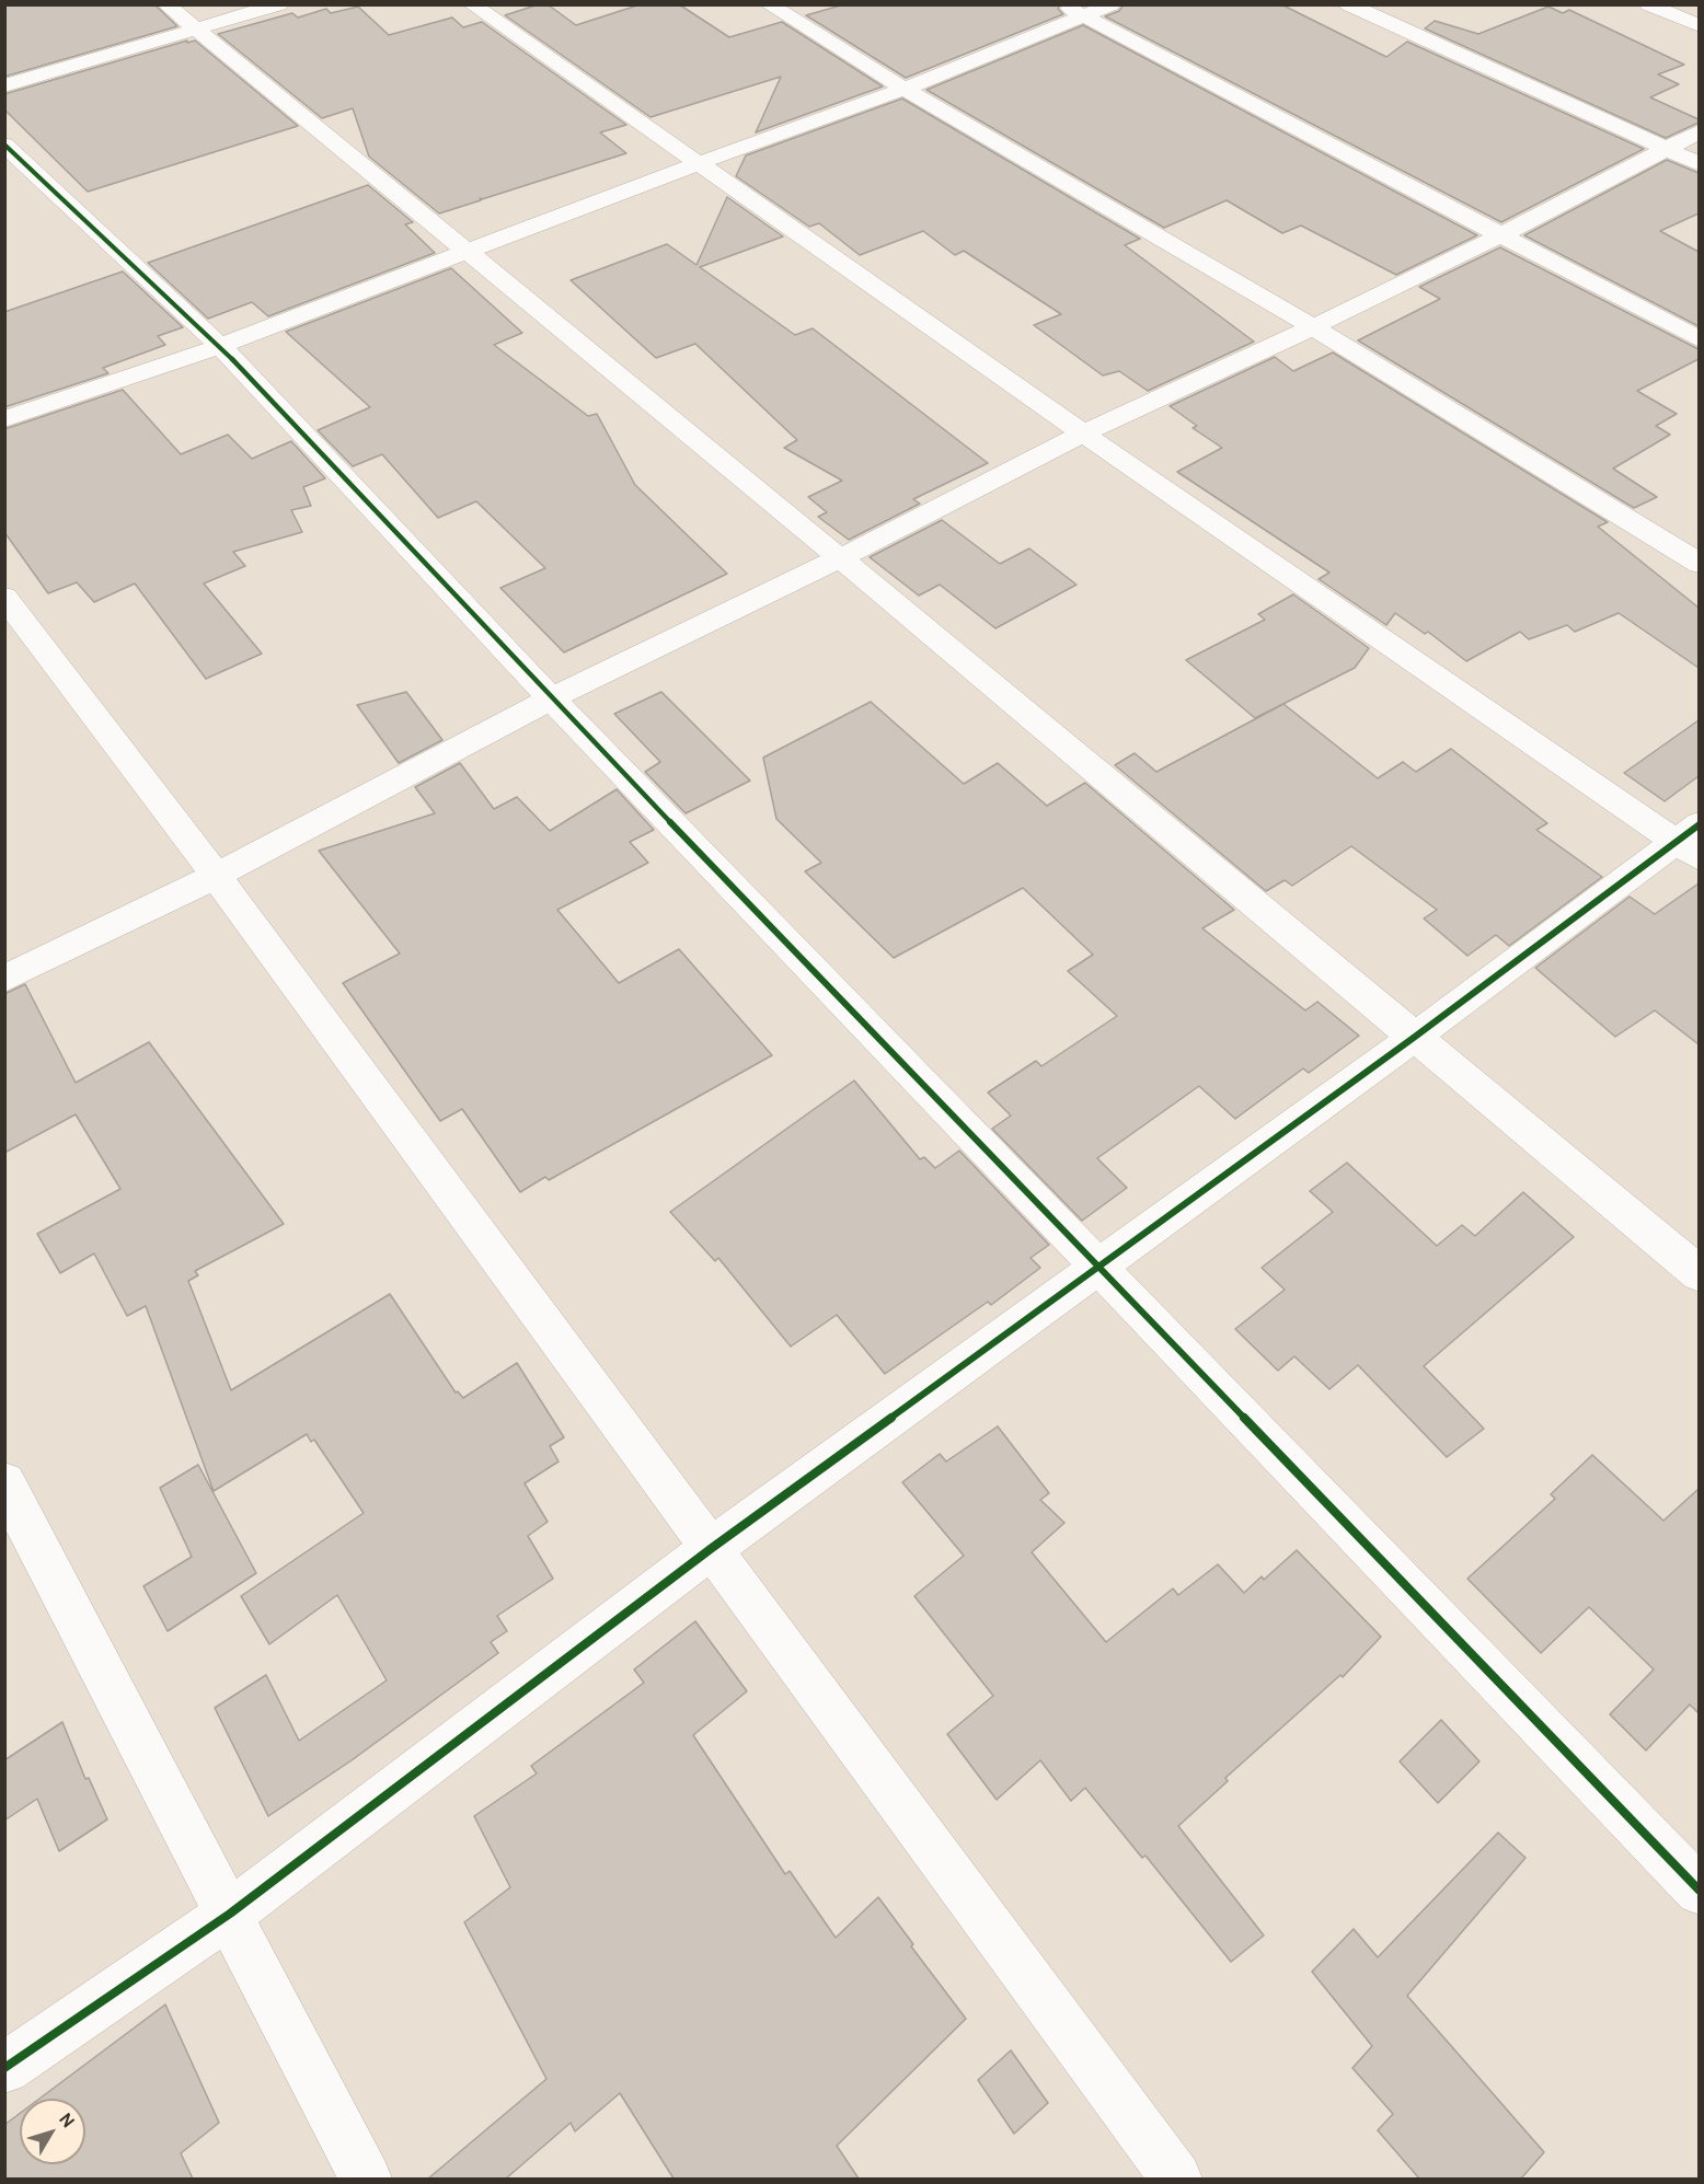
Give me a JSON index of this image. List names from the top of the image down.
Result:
{
  "north": "top right"
}
